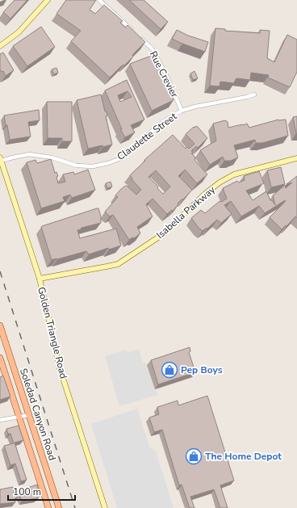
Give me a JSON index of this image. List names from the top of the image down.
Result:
{
  "streets": {
    "main road": ["Soledad Canyon Road"],
    "street": [
      "Rue Crevier",
      "Claudette Street",
      "Isabella Parkway",
      "Golden Triangle Road"
    ]
  },
  "crossings": [
    ["Rue Crevier", "Claudette Street"],
    ["Claudette Street", "Golden Triangle Road"],
    ["Isabella Parkway", "Golden Triangle Road"]
  ],
  "places": {
    "shop": ["Pep Boys", "The Home Depot"]
  },
  "scale_bar": "100 m"
}
